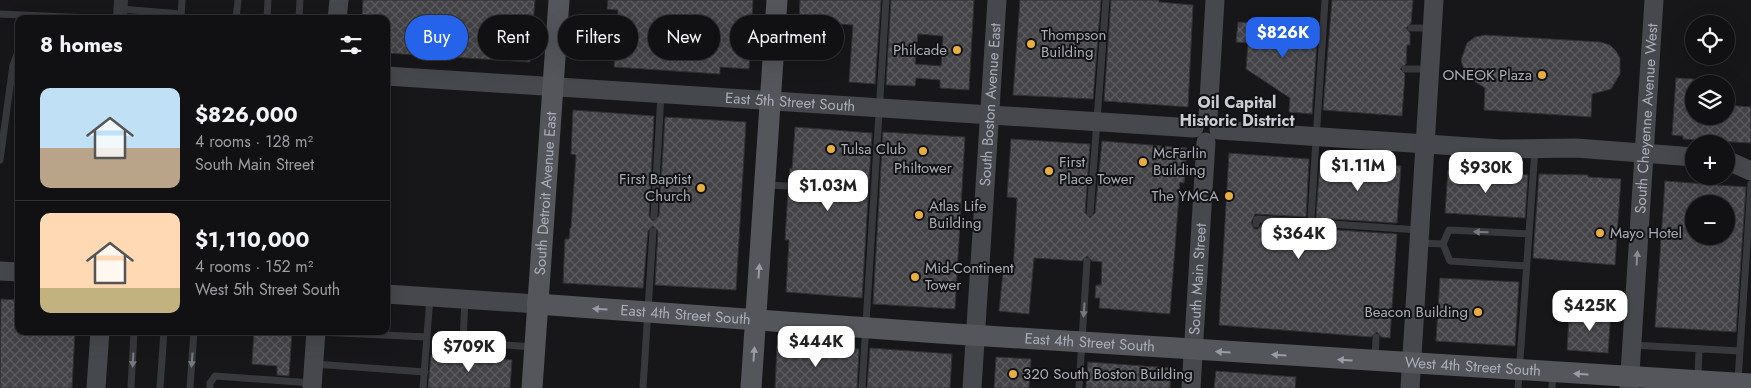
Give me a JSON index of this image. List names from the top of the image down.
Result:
{
  "streets": {
    "main road": ["South Detroit Avenue East", "East 4th Street South", "West 4th Street South"],
    "street": [
      "East 5th Street South",
      "South Boston Avenue East",
      "South Cheyenne Avenue West",
      "South Main Street"
    ]
  },
  "crossings": [
    ["East 5th Street South", "South Boston Avenue East"],
    ["East 5th Street South", "South Cheyenne Avenue West"],
    ["East 5th Street South", "South Detroit Avenue East"],
    ["East 5th Street South", "South Main Street"],
    ["South Boston Avenue East", "East 4th Street South"],
    ["South Cheyenne Avenue West", "West 4th Street South"],
    ["South Detroit Avenue East", "East 4th Street South"],
    ["South Main Street", "East 4th Street South"],
    ["South Main Street", "West 4th Street South"],
    ["East 4th Street South", "West 4th Street South"]
  ],
  "one_way": ["South Cheyenne Avenue West", "West 4th Street South"],
  "districts": ["Oil Capital Historic District"],
  "places": [
    "Thompson Building",
    "Philcade",
    "ONEOK Plaza",
    "Tulsa Club",
    "Philtower",
    "McFarlin Building",
    "First Place Tower",
    "First Baptist Church",
    "The YMCA",
    "Atlas Life Building",
    "Mayo Hotel",
    "Mid-Continent Tower",
    "Beacon Building",
    "320 South Boston Building"
  ],
  "page": {
    "map_buttons": ["+", "−"],
    "chip": [
      "Buy",
      "Rent",
      "Filters",
      "New",
      "Apartment"
    ],
    "heading": "8 homes",
    "price": [
      "$826K",
      "$1.11M",
      "$930K",
      "$1.03M",
      "$364K",
      "$425K",
      "$444K",
      "$709K"
    ],
    "list": [
      {
        "name": "$826,000",
        "note": "4 rooms · 128 m² · South Main Street"
      },
      {
        "name": "$1,110,000",
        "note": "4 rooms · 152 m² · West 5th Street South"
      }
    ]
  }
}
